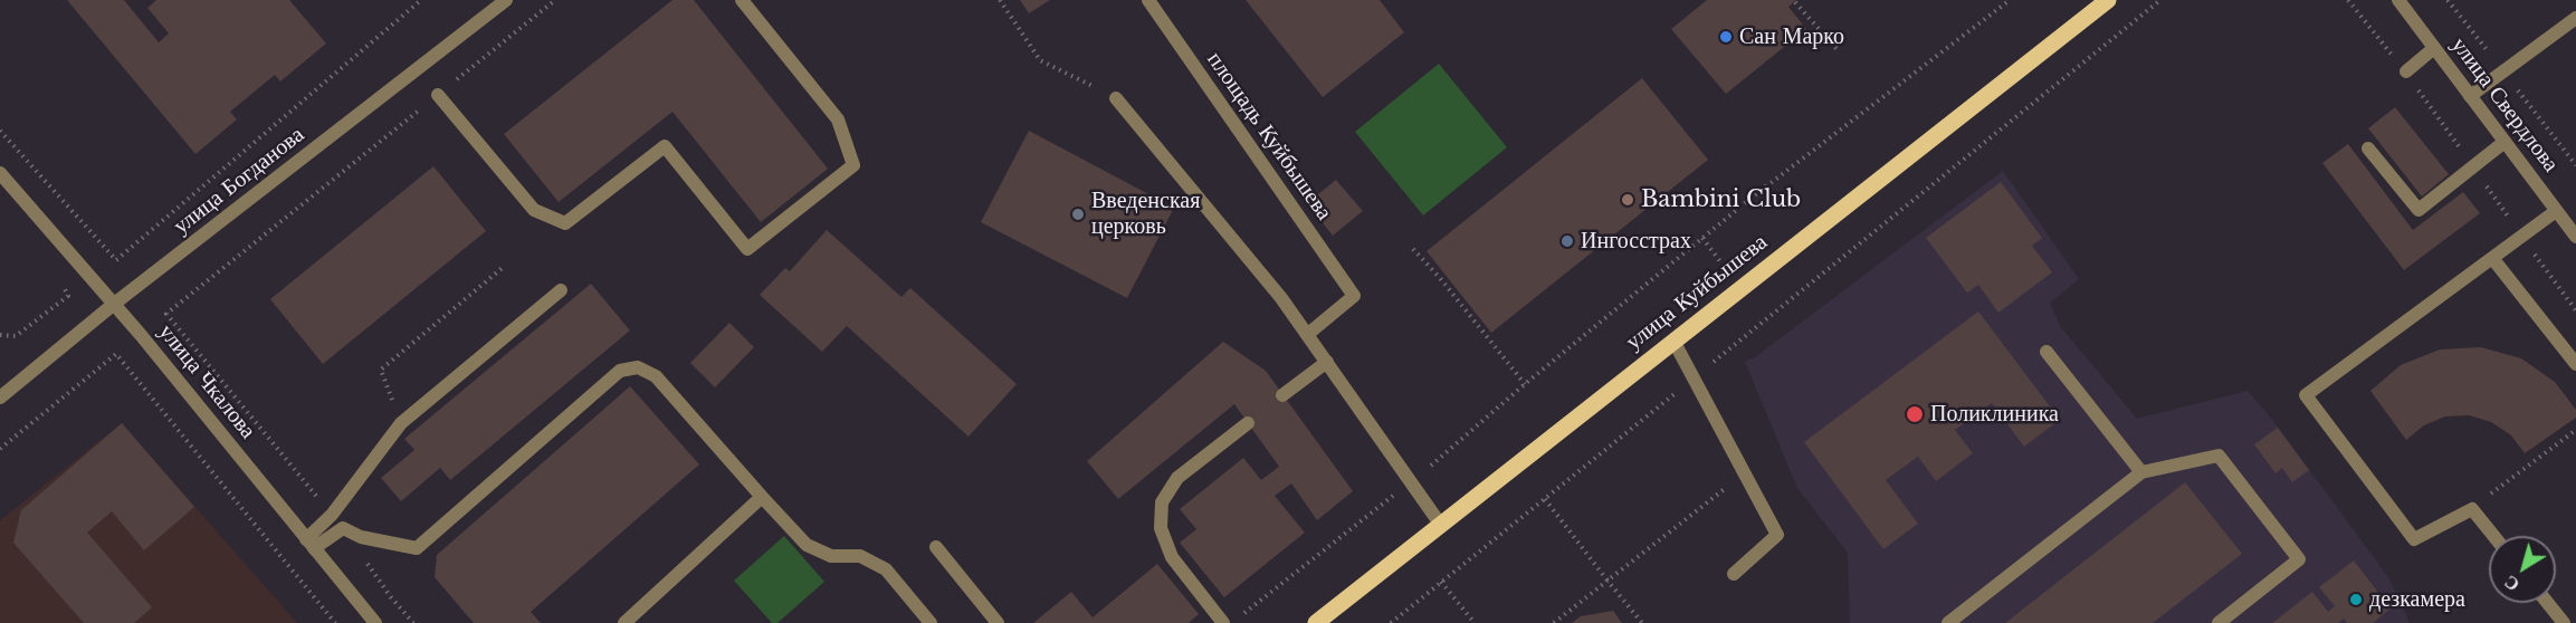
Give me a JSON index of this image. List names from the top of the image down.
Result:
{
  "streets": {
    "main road": ["улица Куйбышева"],
    "street": [
      "улица Свердлова",
      "площадь Куйбышева",
      "улица Богданова",
      "улица Чкалова"
    ]
  },
  "crossings": [
    ["улица Богданова", "улица Чкалова"]
  ],
  "places": [
    "Сан Марко",
    "Bambini Club",
    "Введенская церковь",
    "Ингосстрах",
    "Поликлиника",
    "дезкамера"
  ],
  "north": "bottom left"
}
